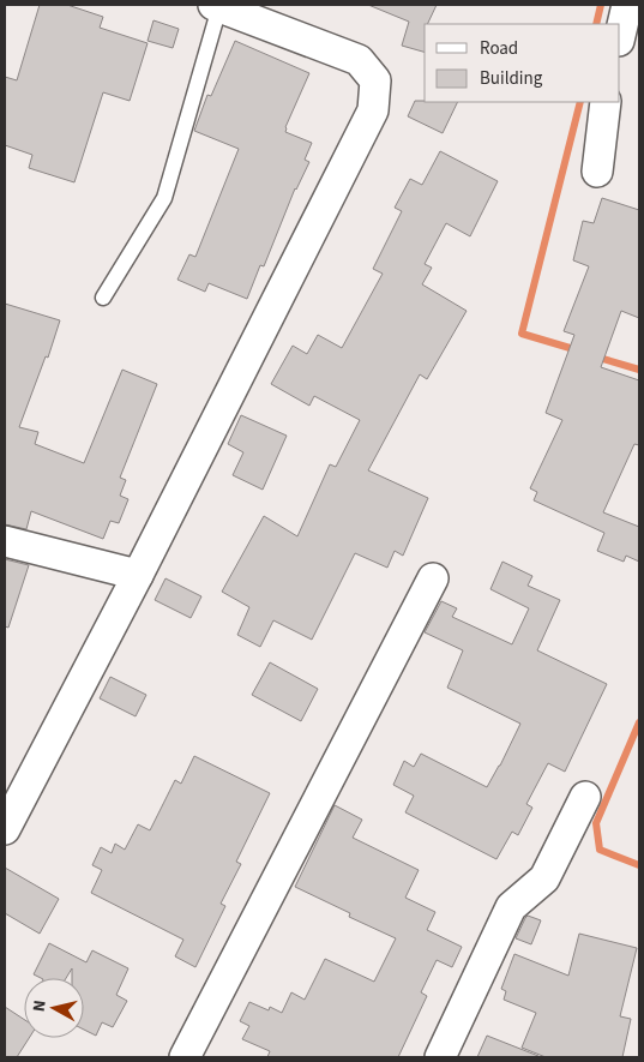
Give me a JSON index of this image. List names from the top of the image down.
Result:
{
  "legend": ["Road", "Building"],
  "north": "left"
}
